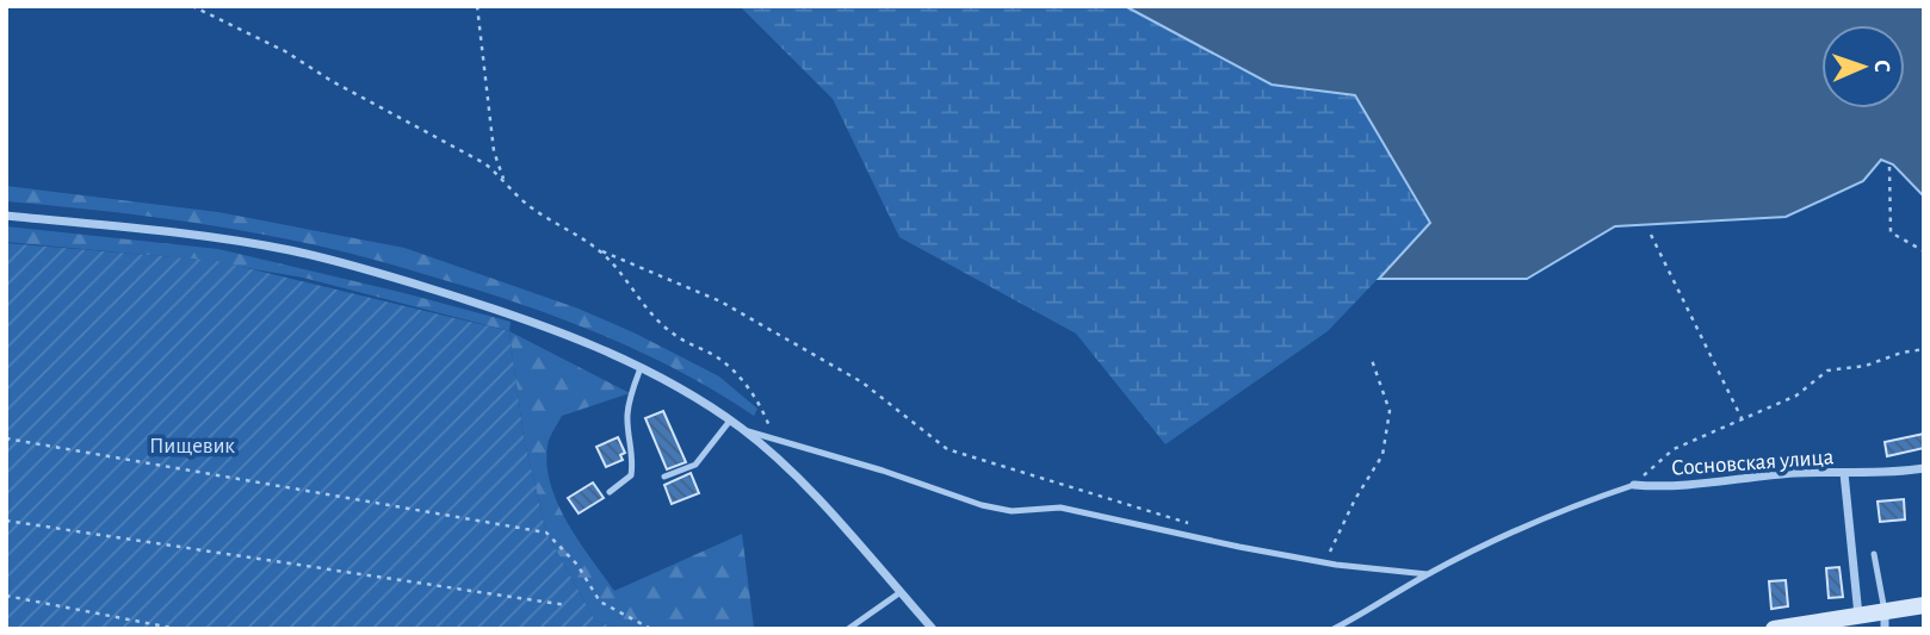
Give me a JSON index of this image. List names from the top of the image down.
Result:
{
  "streets": {
    "street": ["Сосновская улица"]
  },
  "parks": ["Пищевик"],
  "north": "right"
}
